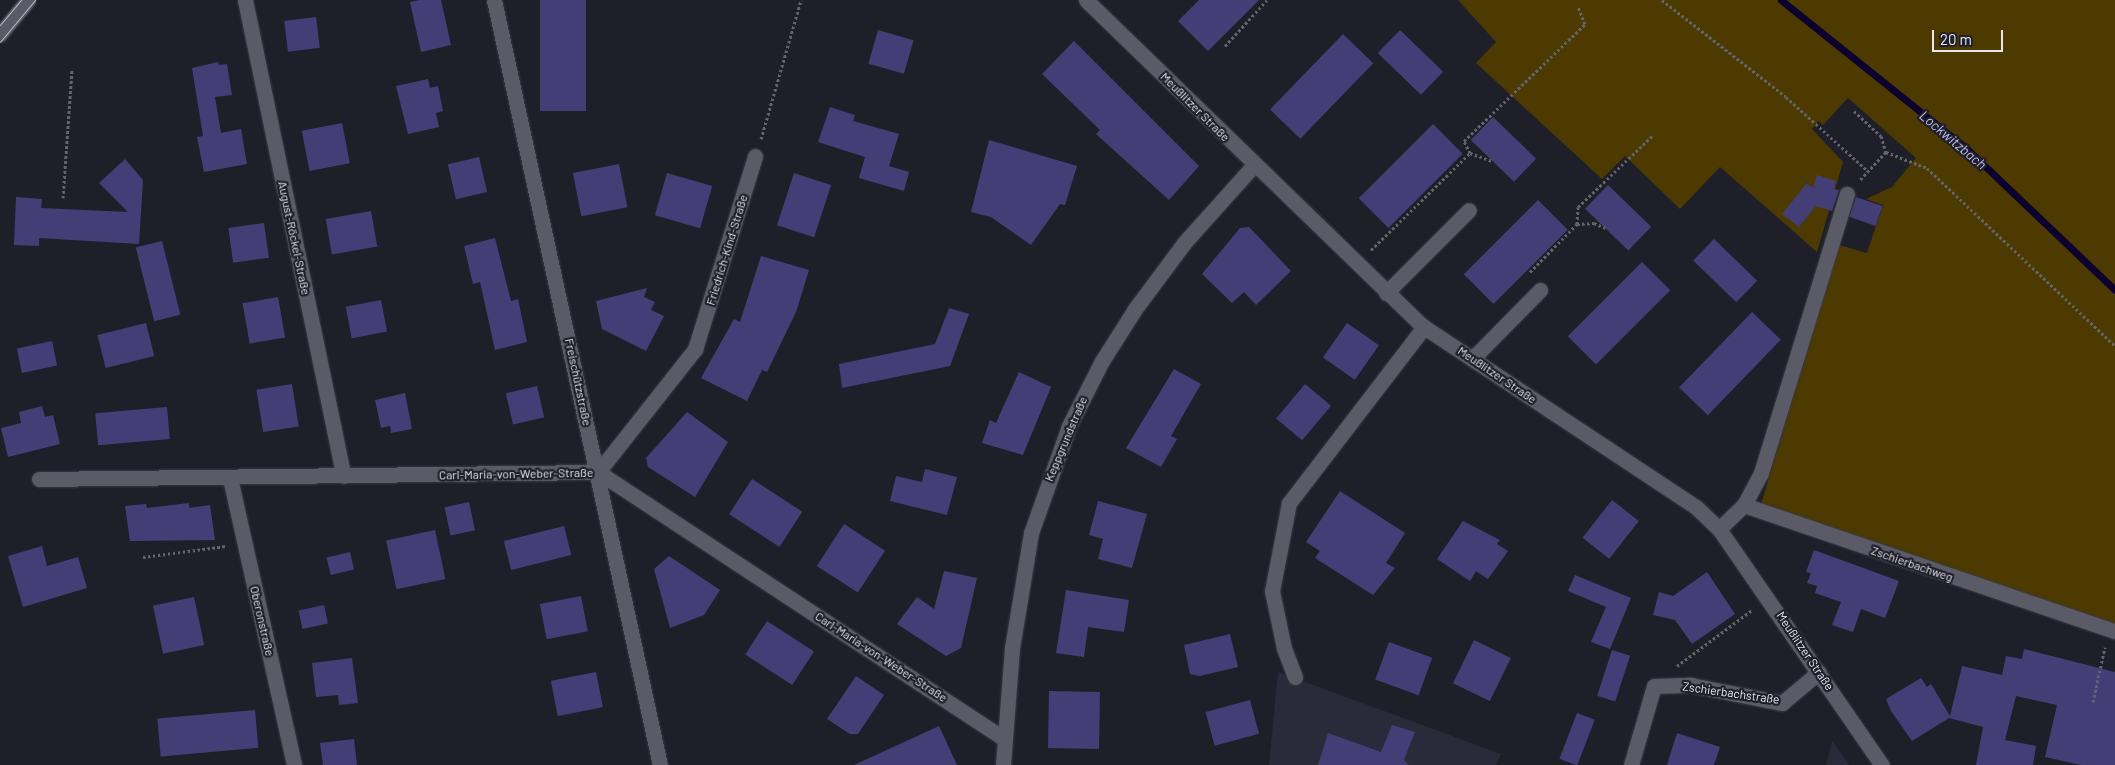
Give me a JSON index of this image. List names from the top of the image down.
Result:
{
  "streets": {
    "street": [
      "Meußlitzer Straße",
      "August-Röckel-Straße",
      "Friedrich-Kind-Straße",
      "Freischützstraße",
      "Keppgrundstraße",
      "Carl-Maria-von-Weber-Straße",
      "Zschierbachweg",
      "Oberonstraße",
      "Zschierbachstraße"
    ]
  },
  "crossings": [
    ["Meußlitzer Straße", "Keppgrundstraße"],
    ["Meußlitzer Straße", "Zschierbachstraße"],
    ["August-Röckel-Straße", "Carl-Maria-von-Weber-Straße"],
    ["Friedrich-Kind-Straße", "Freischützstraße"],
    ["Friedrich-Kind-Straße", "Carl-Maria-von-Weber-Straße"],
    ["Freischützstraße", "Carl-Maria-von-Weber-Straße"],
    ["Keppgrundstraße", "Carl-Maria-von-Weber-Straße"],
    ["Carl-Maria-von-Weber-Straße", "Oberonstraße"]
  ],
  "water": ["Lockwitzbach"],
  "scale_bar": "20 m"
}
